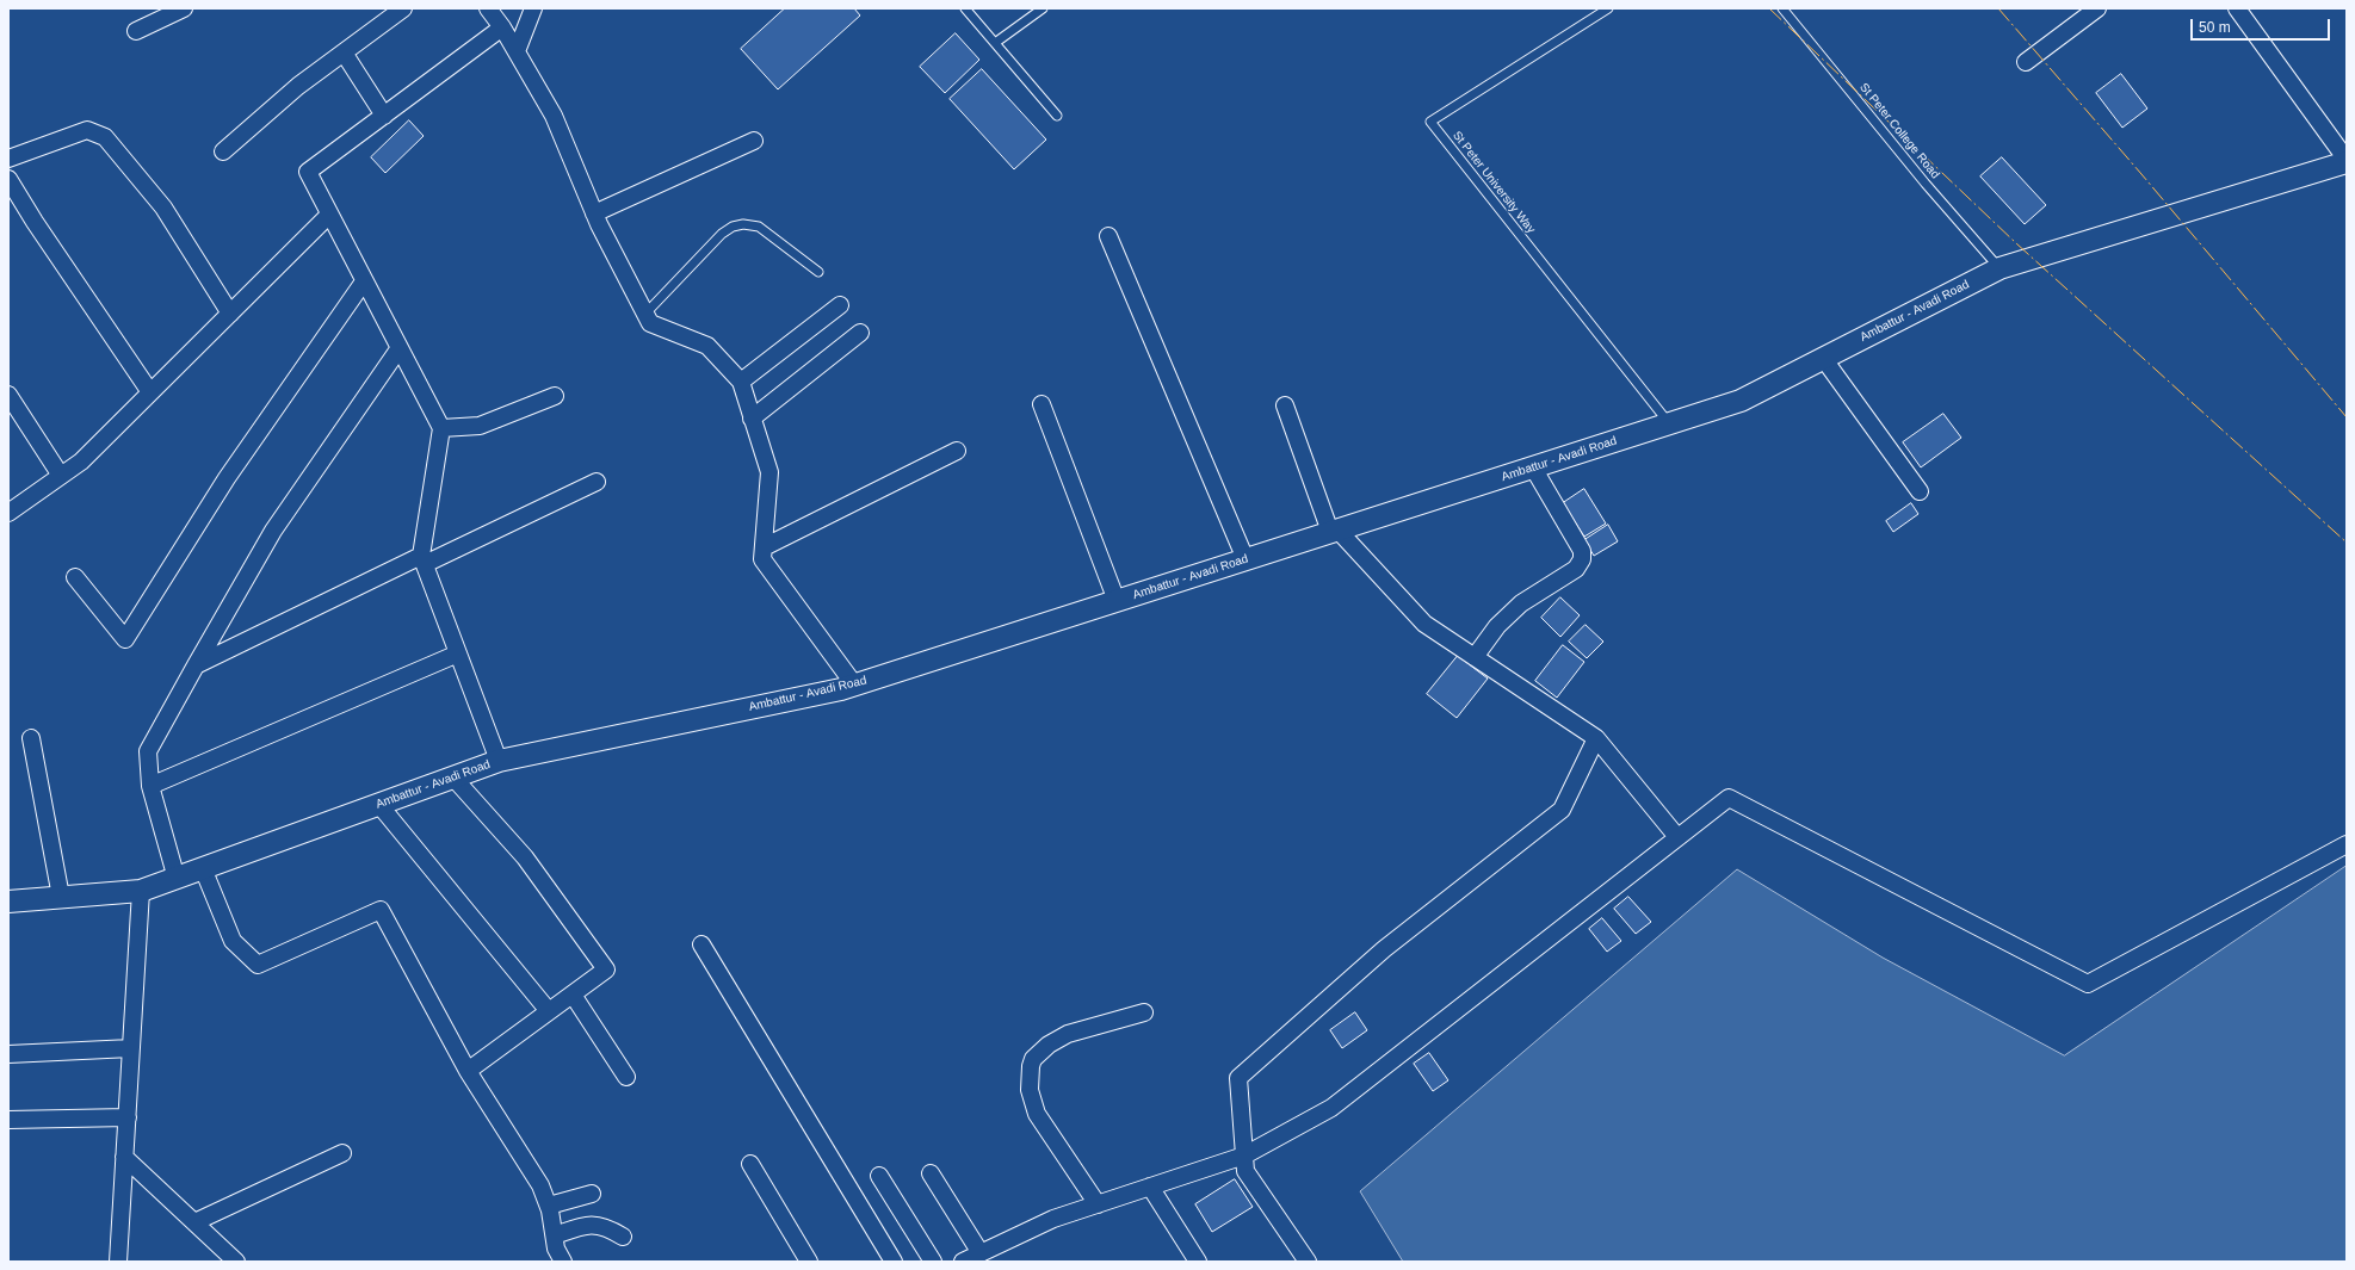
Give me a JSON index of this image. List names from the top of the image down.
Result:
{
  "streets": {
    "street": ["Ambattur - Avadi Road"],
    "lane": ["St Peter College Road", "St Peter University Way"]
  },
  "crossings": [
    ["St Peter College Road", "Ambattur - Avadi Road"],
    ["St Peter University Way", "Ambattur - Avadi Road"]
  ],
  "scale_bar": "50 m"
}
